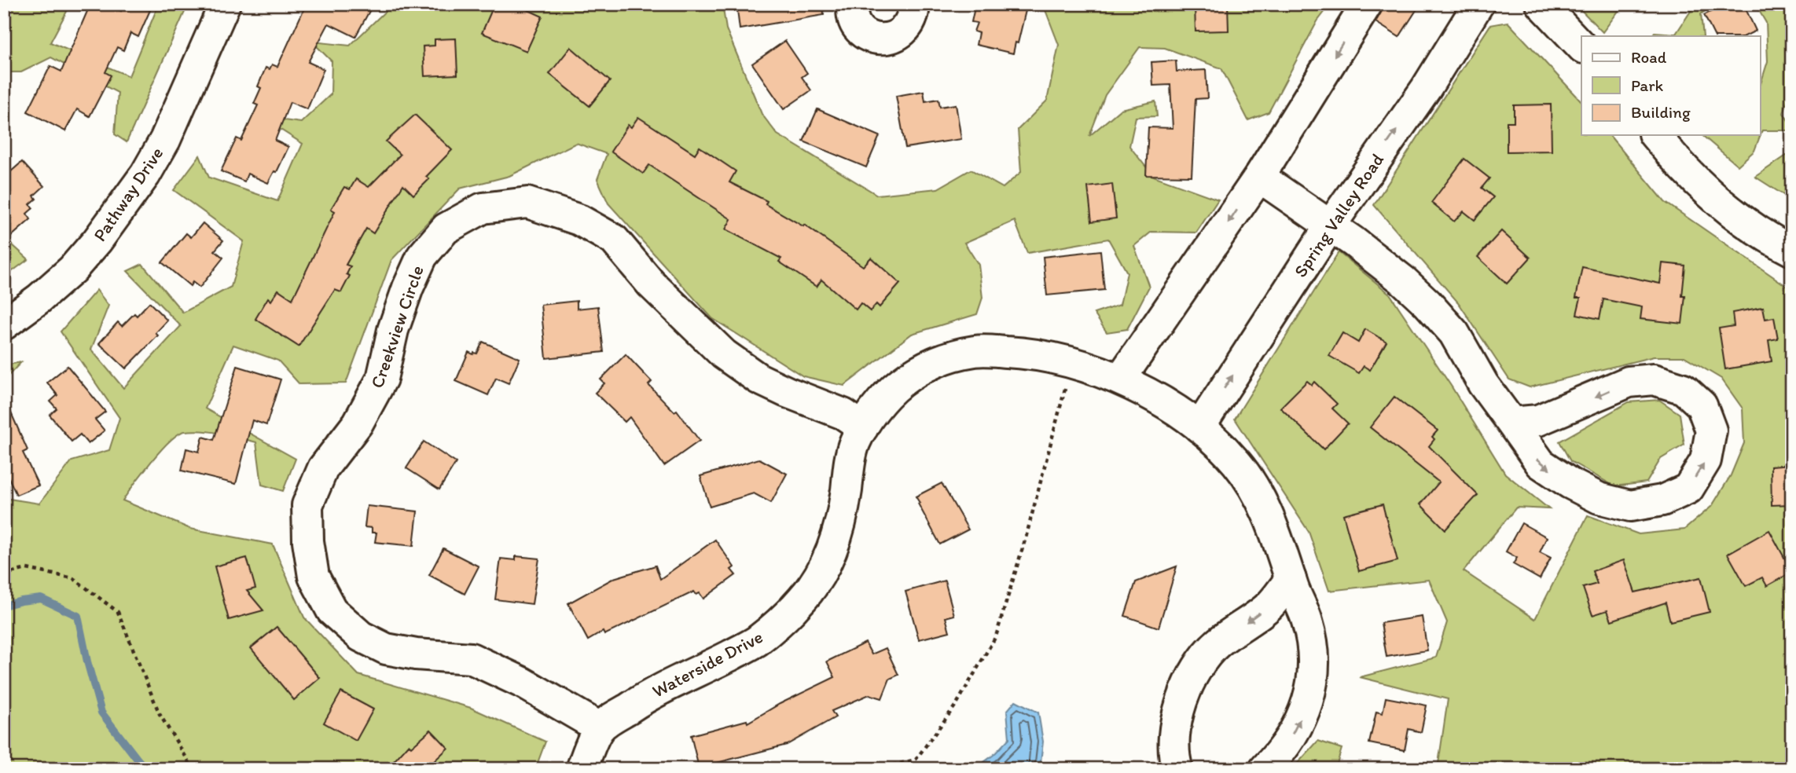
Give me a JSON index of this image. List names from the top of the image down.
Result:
{
  "streets": {
    "street": [
      "Pathway Drive",
      "Spring Valley Road",
      "Creekview Circle",
      "Waterside Drive"
    ]
  },
  "crossings": [
    ["Spring Valley Road", "Waterside Drive"],
    ["Creekview Circle", "Waterside Drive"]
  ],
  "legend": ["Road", "Park", "Building"]
}
